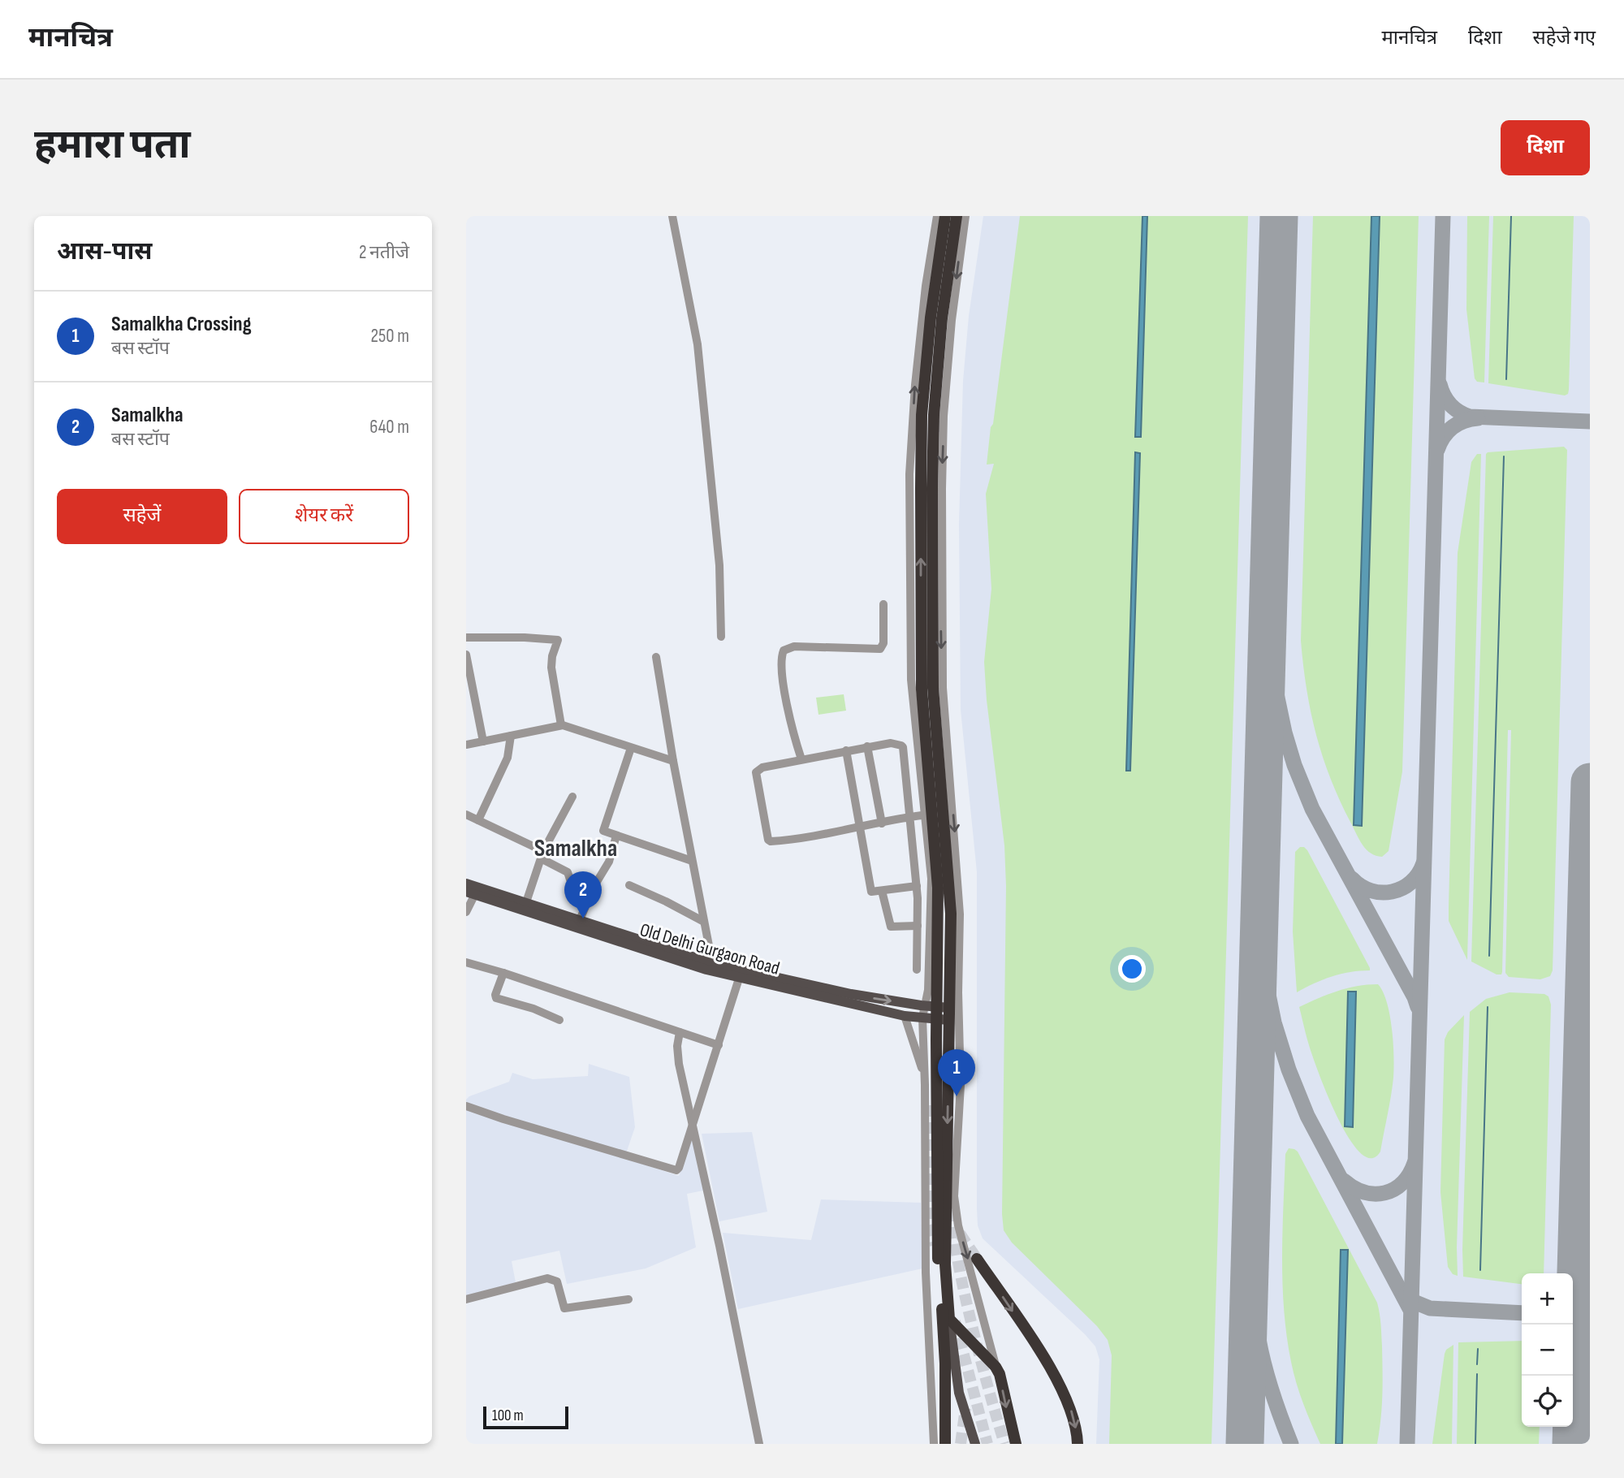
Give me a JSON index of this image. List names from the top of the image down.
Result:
{
  "streets": {
    "main road": ["Old Delhi Gurgaon Road"]
  },
  "districts": ["Samalkha"],
  "scale_bar": "100 m",
  "page": {
    "header": "मानचित्र",
    "nav": ["मानचित्र", "दिशा", "सहेजे गए"],
    "buttons": [
      "दिशा",
      ["सहेजें", "शेयर करें"]
    ],
    "title": "हमारा पता",
    "heading": ["आस-पास", "2 नतीजे"],
    "list": [
      {
        "mark": "1",
        "name": "Samalkha Crossing",
        "note": "बस स्टॉप",
        "value": "250 m"
      },
      {
        "mark": "2",
        "name": "Samalkha",
        "note": "बस स्टॉप",
        "value": "640 m"
      }
    ],
    "pins": ["2", "1"],
    "map_buttons": ["+", "−"],
    "scale": "100 m"
  }
}
